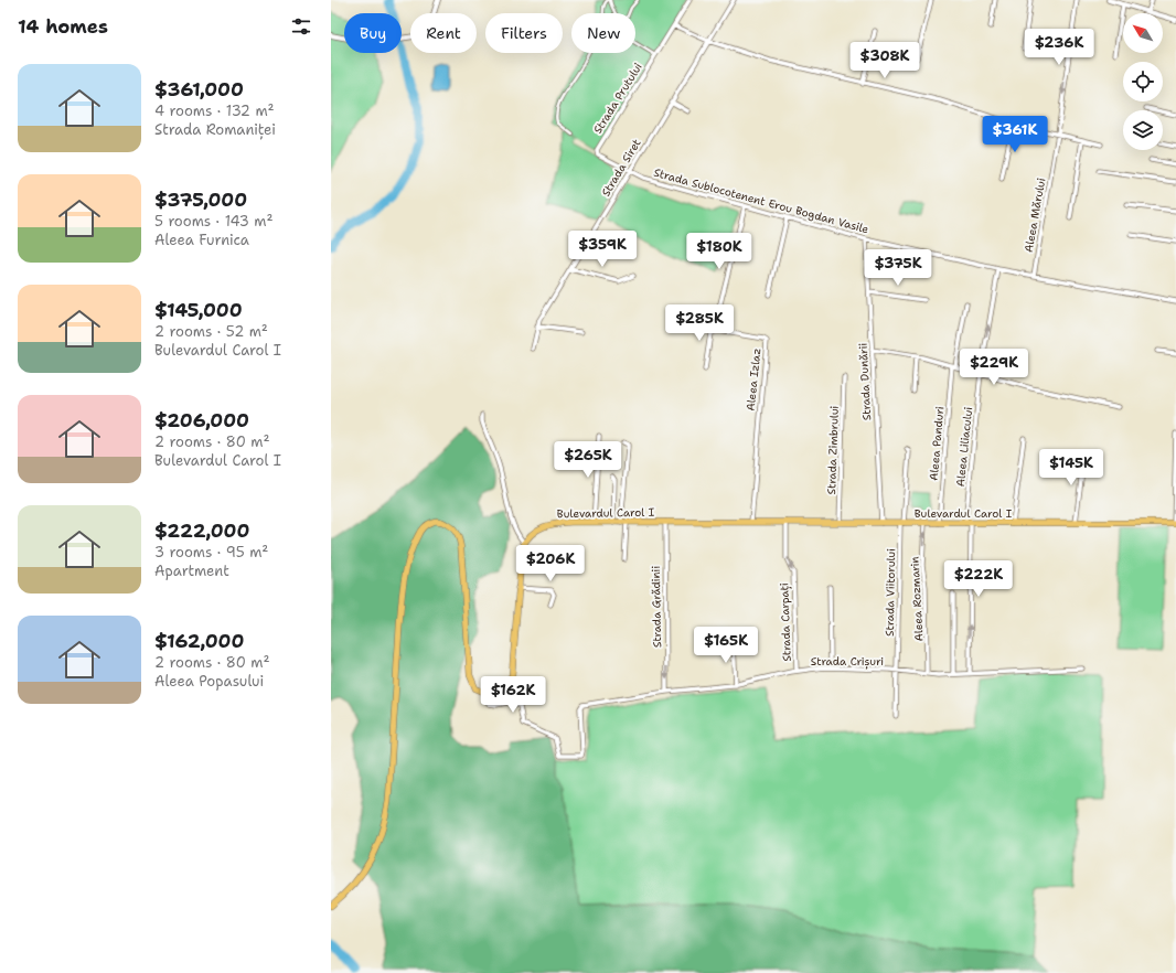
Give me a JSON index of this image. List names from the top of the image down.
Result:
{
  "streets": {
    "main road": ["Bulevardul Carol I"],
    "street": [
      "Strada Prutului",
      "Strada Siret",
      "Strada Sublocotenent Erou Bogdan Vasile",
      "Aleea Mărului",
      "Aleea Izlaz",
      "Strada Dunării",
      "Aleea Panduri",
      "Aleea Liliacului",
      "Strada Zimbrului",
      "Strada Viitorului",
      "Aleea Rozmarin",
      "Strada Grădinii",
      "Strada Carpați",
      "Strada Crișuri"
    ]
  },
  "crossings": [
    ["Strada Prutului", "Strada Siret"],
    ["Strada Prutului", "Strada Sublocotenent Erou Bogdan Vasile"],
    ["Strada Siret", "Strada Sublocotenent Erou Bogdan Vasile"],
    ["Strada Sublocotenent Erou Bogdan Vasile", "Aleea Mărului"],
    ["Strada Sublocotenent Erou Bogdan Vasile", "Strada Dunării"],
    ["Strada Sublocotenent Erou Bogdan Vasile", "Aleea Liliacului"],
    ["Aleea Izlaz", "Bulevardul Carol I"],
    ["Strada Dunării", "Bulevardul Carol I"],
    ["Aleea Panduri", "Bulevardul Carol I"],
    ["Aleea Liliacului", "Bulevardul Carol I"],
    ["Aleea Liliacului", "Strada Crișuri"],
    ["Strada Zimbrului", "Bulevardul Carol I"],
    ["Bulevardul Carol I", "Strada Viitorului"],
    ["Bulevardul Carol I", "Aleea Rozmarin"],
    ["Bulevardul Carol I", "Strada Grădinii"],
    ["Bulevardul Carol I", "Strada Carpați"],
    ["Strada Viitorului", "Strada Crișuri"],
    ["Aleea Rozmarin", "Strada Crișuri"],
    ["Strada Grădinii", "Strada Crișuri"],
    ["Strada Carpați", "Strada Crișuri"]
  ],
  "one_way": ["Aleea Mărului", "Strada Grădinii", "Strada Carpați"],
  "north": "top left",
  "page": {
    "heading": "14 homes",
    "chip": [
      "Buy",
      "Rent",
      "Filters",
      "New"
    ],
    "price": [
      "$236K",
      "$308K",
      "$361K",
      "$359K",
      "$180K",
      "$375K",
      "$285K",
      "$229K",
      "$265K",
      "$145K",
      "$206K",
      "$222K",
      "$165K",
      "$162K"
    ],
    "list": [
      {
        "name": "$361,000",
        "note": "4 rooms · 132 m² · Strada Romaniței"
      },
      {
        "name": "$375,000",
        "note": "5 rooms · 143 m² · Aleea Furnica"
      },
      {
        "name": "$145,000",
        "note": "2 rooms · 52 m² · Bulevardul Carol I"
      },
      {
        "name": "$206,000",
        "note": "2 rooms · 80 m² · Bulevardul Carol I"
      },
      {
        "name": "$222,000",
        "note": "3 rooms · 95 m² · Apartment"
      },
      {
        "name": "$162,000",
        "note": "2 rooms · 80 m² · Aleea Popasului"
      }
    ]
  }
}
